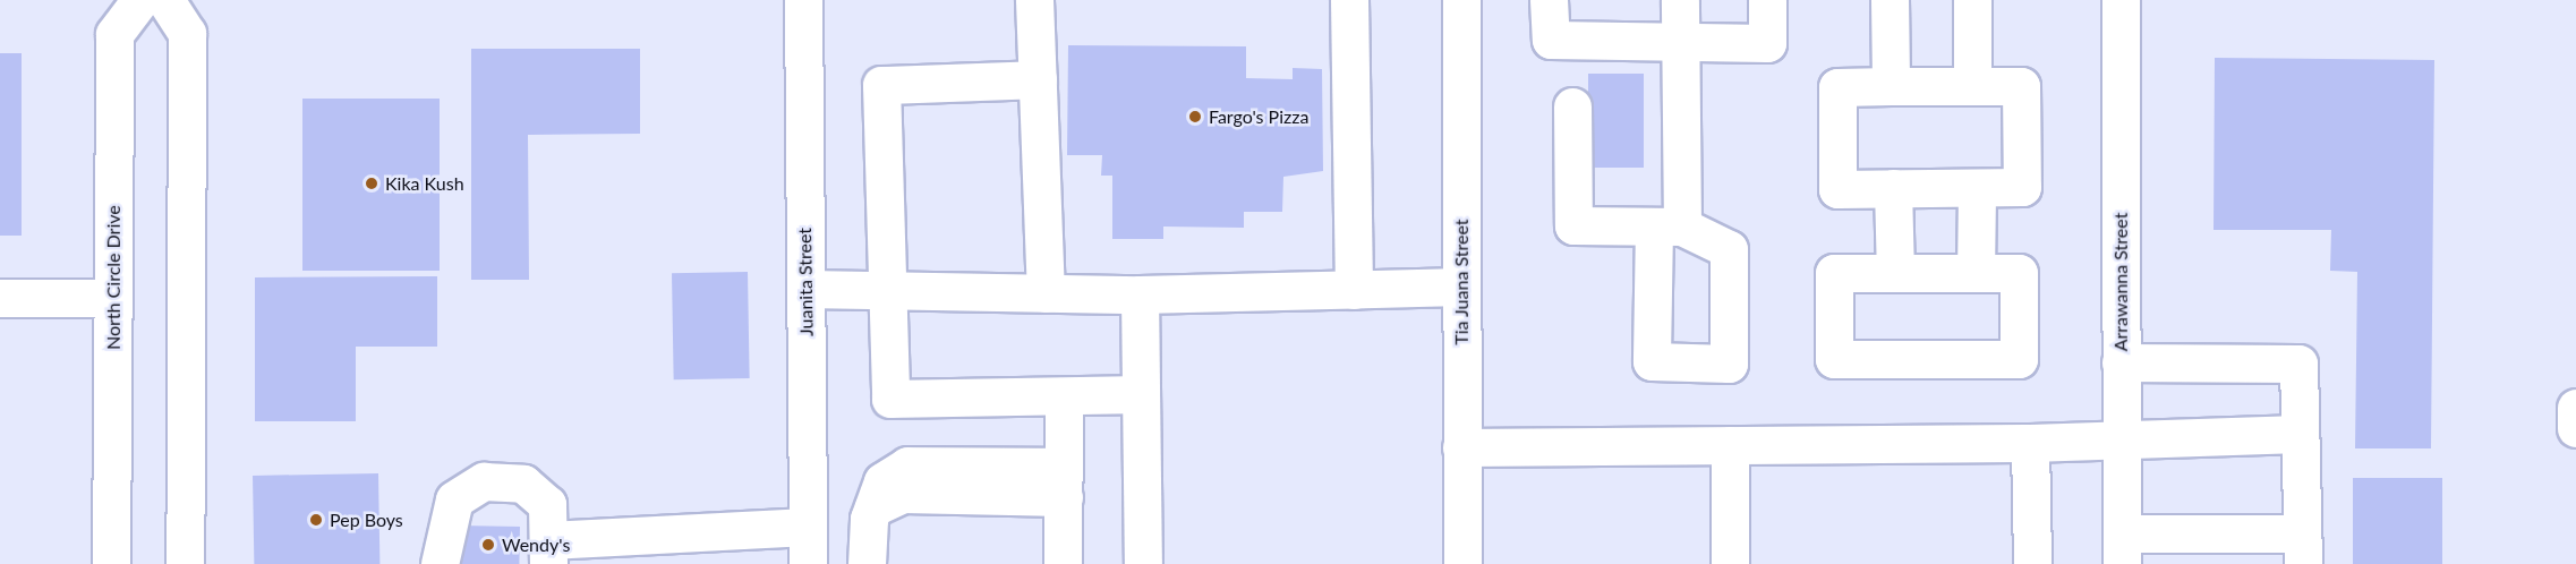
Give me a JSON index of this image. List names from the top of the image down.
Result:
{
  "streets": {
    "street": [
      "North Circle Drive",
      "Juanita Street",
      "Tia Juana Street",
      "Arrawanna Street"
    ]
  },
  "places": [
    "Fargo's Pizza",
    "Kika Kush",
    "Pep Boys",
    "Wendy's"
  ]
}
